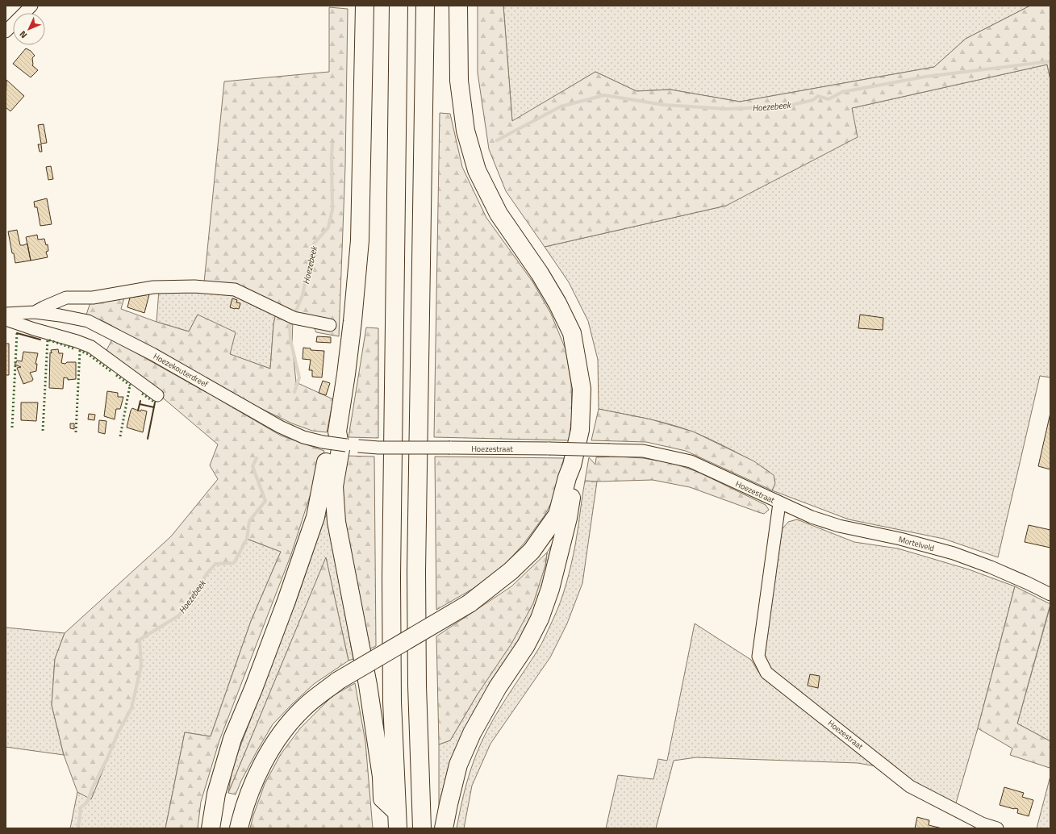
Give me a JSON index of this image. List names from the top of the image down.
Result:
{
  "streets": {
    "street": ["Hoezekouterdreef", "Hoezestraat", "Mortelveld"]
  },
  "crossings": [
    ["Hoezekouterdreef", "Hoezestraat"],
    ["Hoezestraat", "Mortelveld"]
  ],
  "water": ["Hoezebeek"],
  "north": "bottom left"
}
